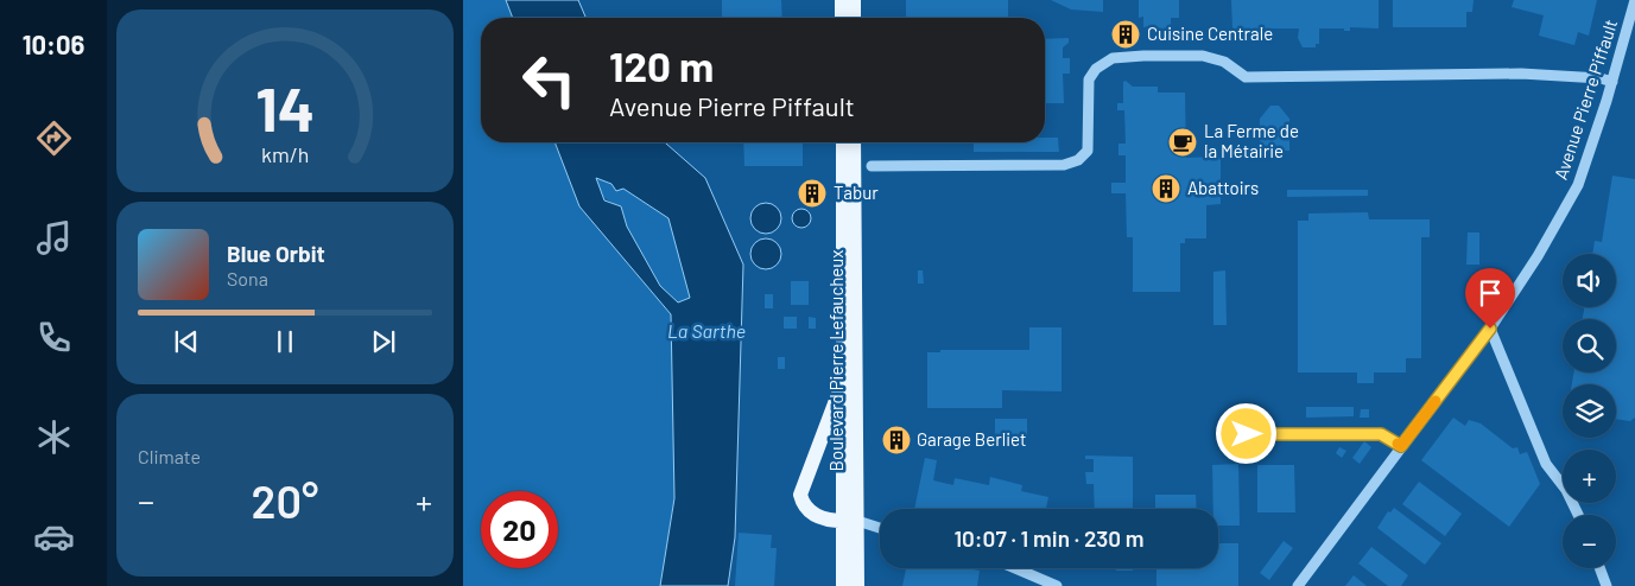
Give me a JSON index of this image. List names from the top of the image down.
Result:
{
  "streets": {
    "main road": ["Boulevard Pierre Lefaucheux"],
    "street": ["Avenue Pierre Piffault"]
  },
  "water": ["La Sarthe"],
  "places": {
    "building": [
      "Cuisine Centrale",
      "Abattoirs",
      "Tabur",
      "Garage Berliet"
    ],
    "cafe": ["La Ferme de la Métairie"]
  },
  "page": {
    "tabs": "10:06",
    "turn": ["120 m", "Avenue Pierre Piffault"],
    "song": ["Blue Orbit", "Sona"],
    "map_buttons": ["+", "−"],
    "tile": "Climate",
    "heat": ["−", "20°", "+"],
    "limit": "20",
    "trip": "10:07 · 1 min · 230 m",
    "gauge": ["14", "km/h"]
  }
}
